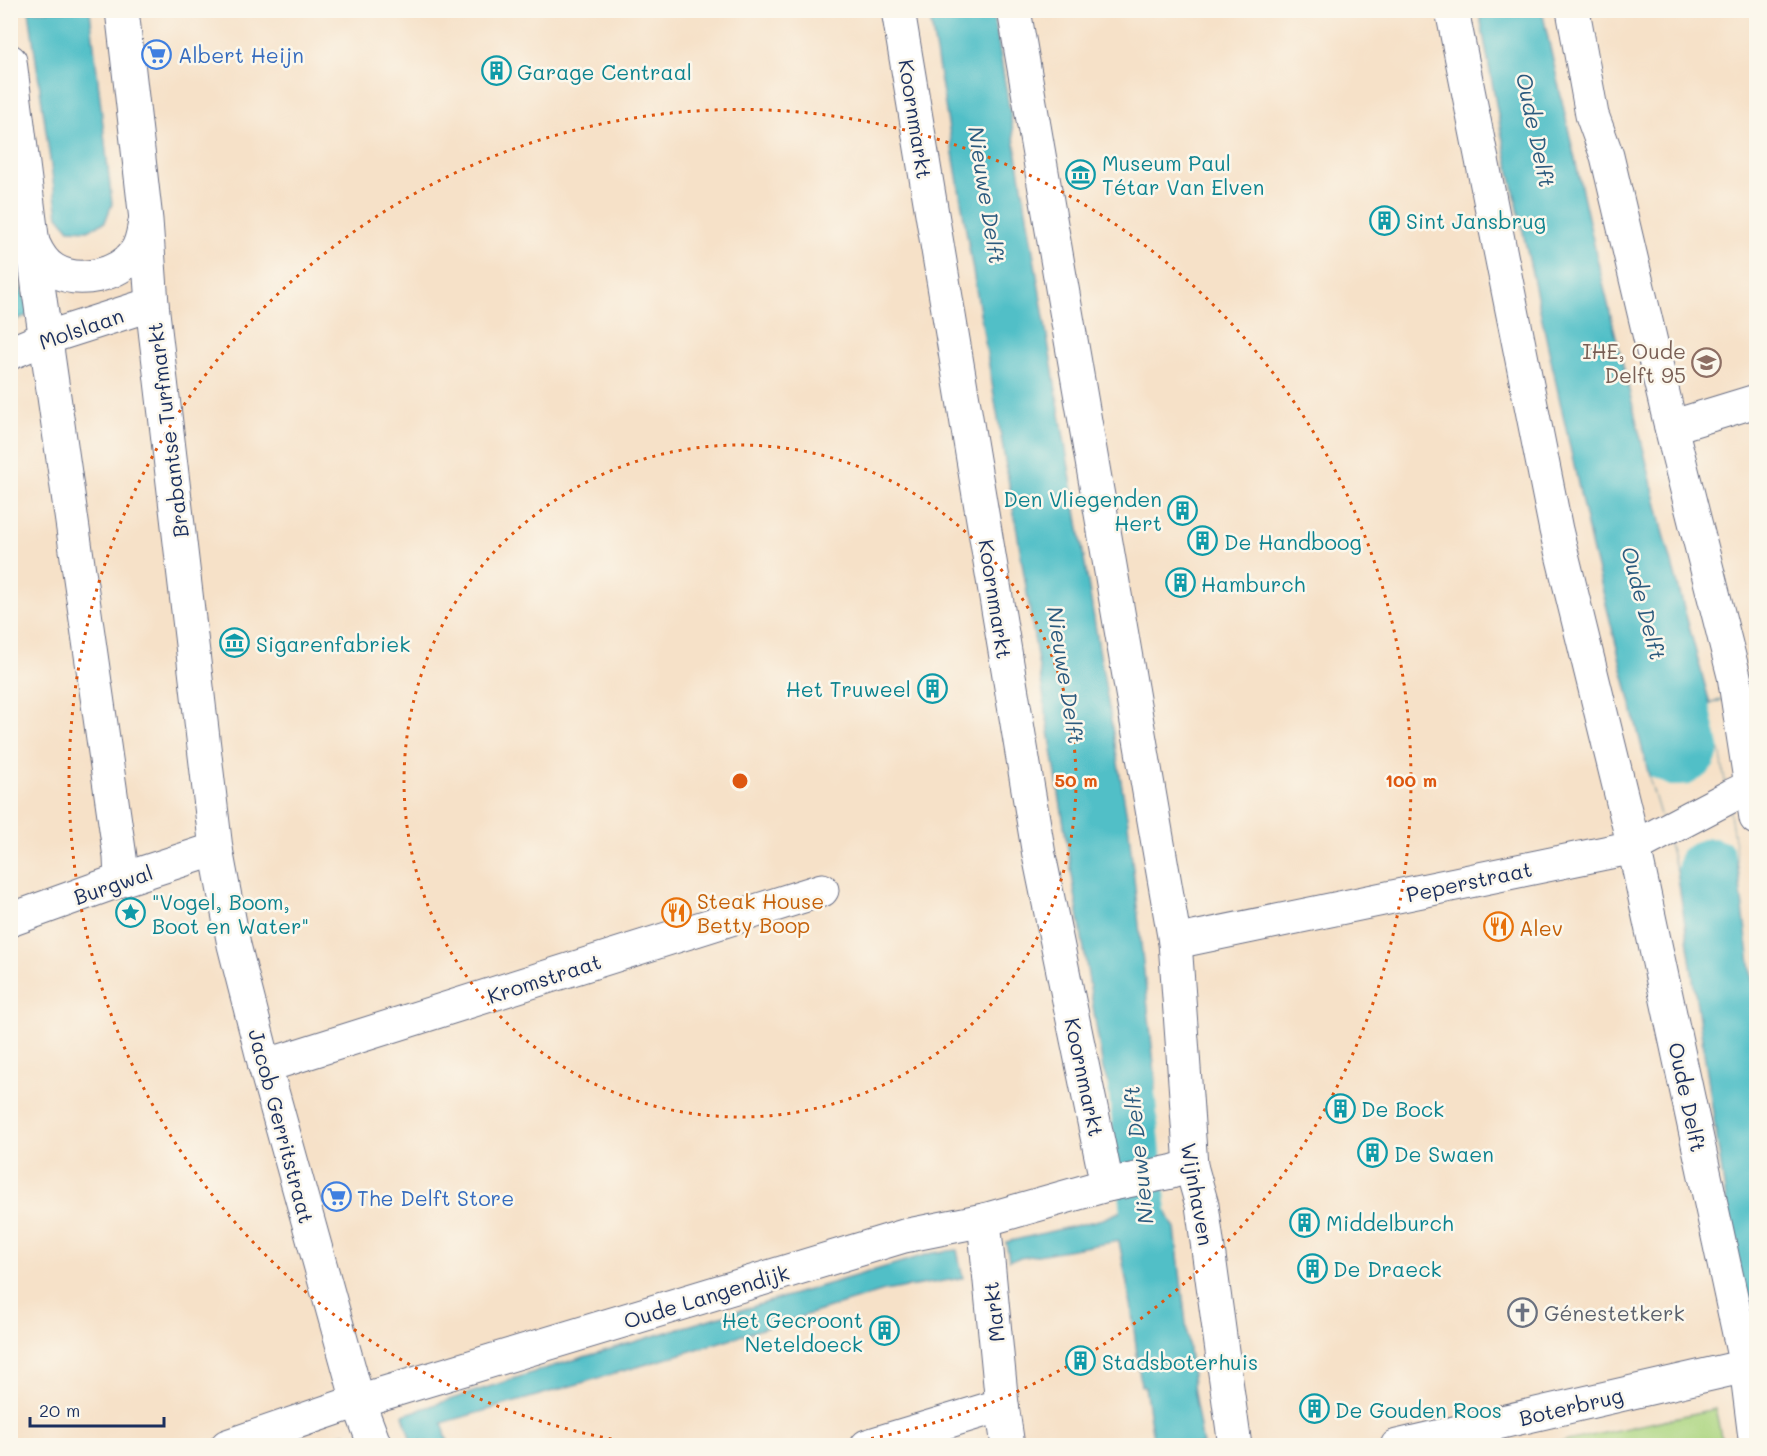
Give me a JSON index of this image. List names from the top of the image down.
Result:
{
  "streets": {
    "street": [
      "Koornmarkt",
      "Molslaan",
      "Brabantse Turfmarkt",
      "Peperstraat",
      "Burgwal",
      "Kromstraat",
      "Oude Delft",
      "Jacob Gerritstraat",
      "Wijnhaven",
      "Oude Langendijk",
      "Markt",
      "Boterbrug"
    ]
  },
  "crossings": [
    ["Koornmarkt", "Oude Langendijk"],
    ["Molslaan", "Brabantse Turfmarkt"],
    ["Brabantse Turfmarkt", "Burgwal"],
    ["Brabantse Turfmarkt", "Jacob Gerritstraat"],
    ["Peperstraat", "Oude Delft"],
    ["Peperstraat", "Wijnhaven"],
    ["Burgwal", "Jacob Gerritstraat"],
    ["Kromstraat", "Jacob Gerritstraat"],
    ["Oude Delft", "Boterbrug"],
    ["Jacob Gerritstraat", "Oude Langendijk"],
    ["Wijnhaven", "Oude Langendijk"],
    ["Oude Langendijk", "Markt"]
  ],
  "water": ["Oude Delft", "Nieuwe Delft"],
  "places": {
    "supermarket": ["Albert Heijn", "The Delft Store"],
    "building": [
      "Garage Centraal",
      "Sint Jansbrug",
      "Den Vliegenden Hert",
      "De Handboog",
      "Hamburch",
      "Het Truweel",
      "De Bock",
      "De Swaen",
      "Middelburch",
      "De Draeck",
      "Het Gecroont Neteldoeck",
      "Stadsboterhuis",
      "De Gouden Roos"
    ],
    "museum": ["Museum Paul Tétar Van Elven", "Sigarenfabriek"],
    "school or university": ["IHE, Oude Delft 95"],
    "restaurant": ["Steak House Betty Boop", "Alev"],
    "place": ["\"Vogel, Boom, Boot en Water\""],
    "church": ["Génestetkerk"]
  },
  "scale_bar": "20 m",
  "rings": ["50 m", "100 m"]
}
